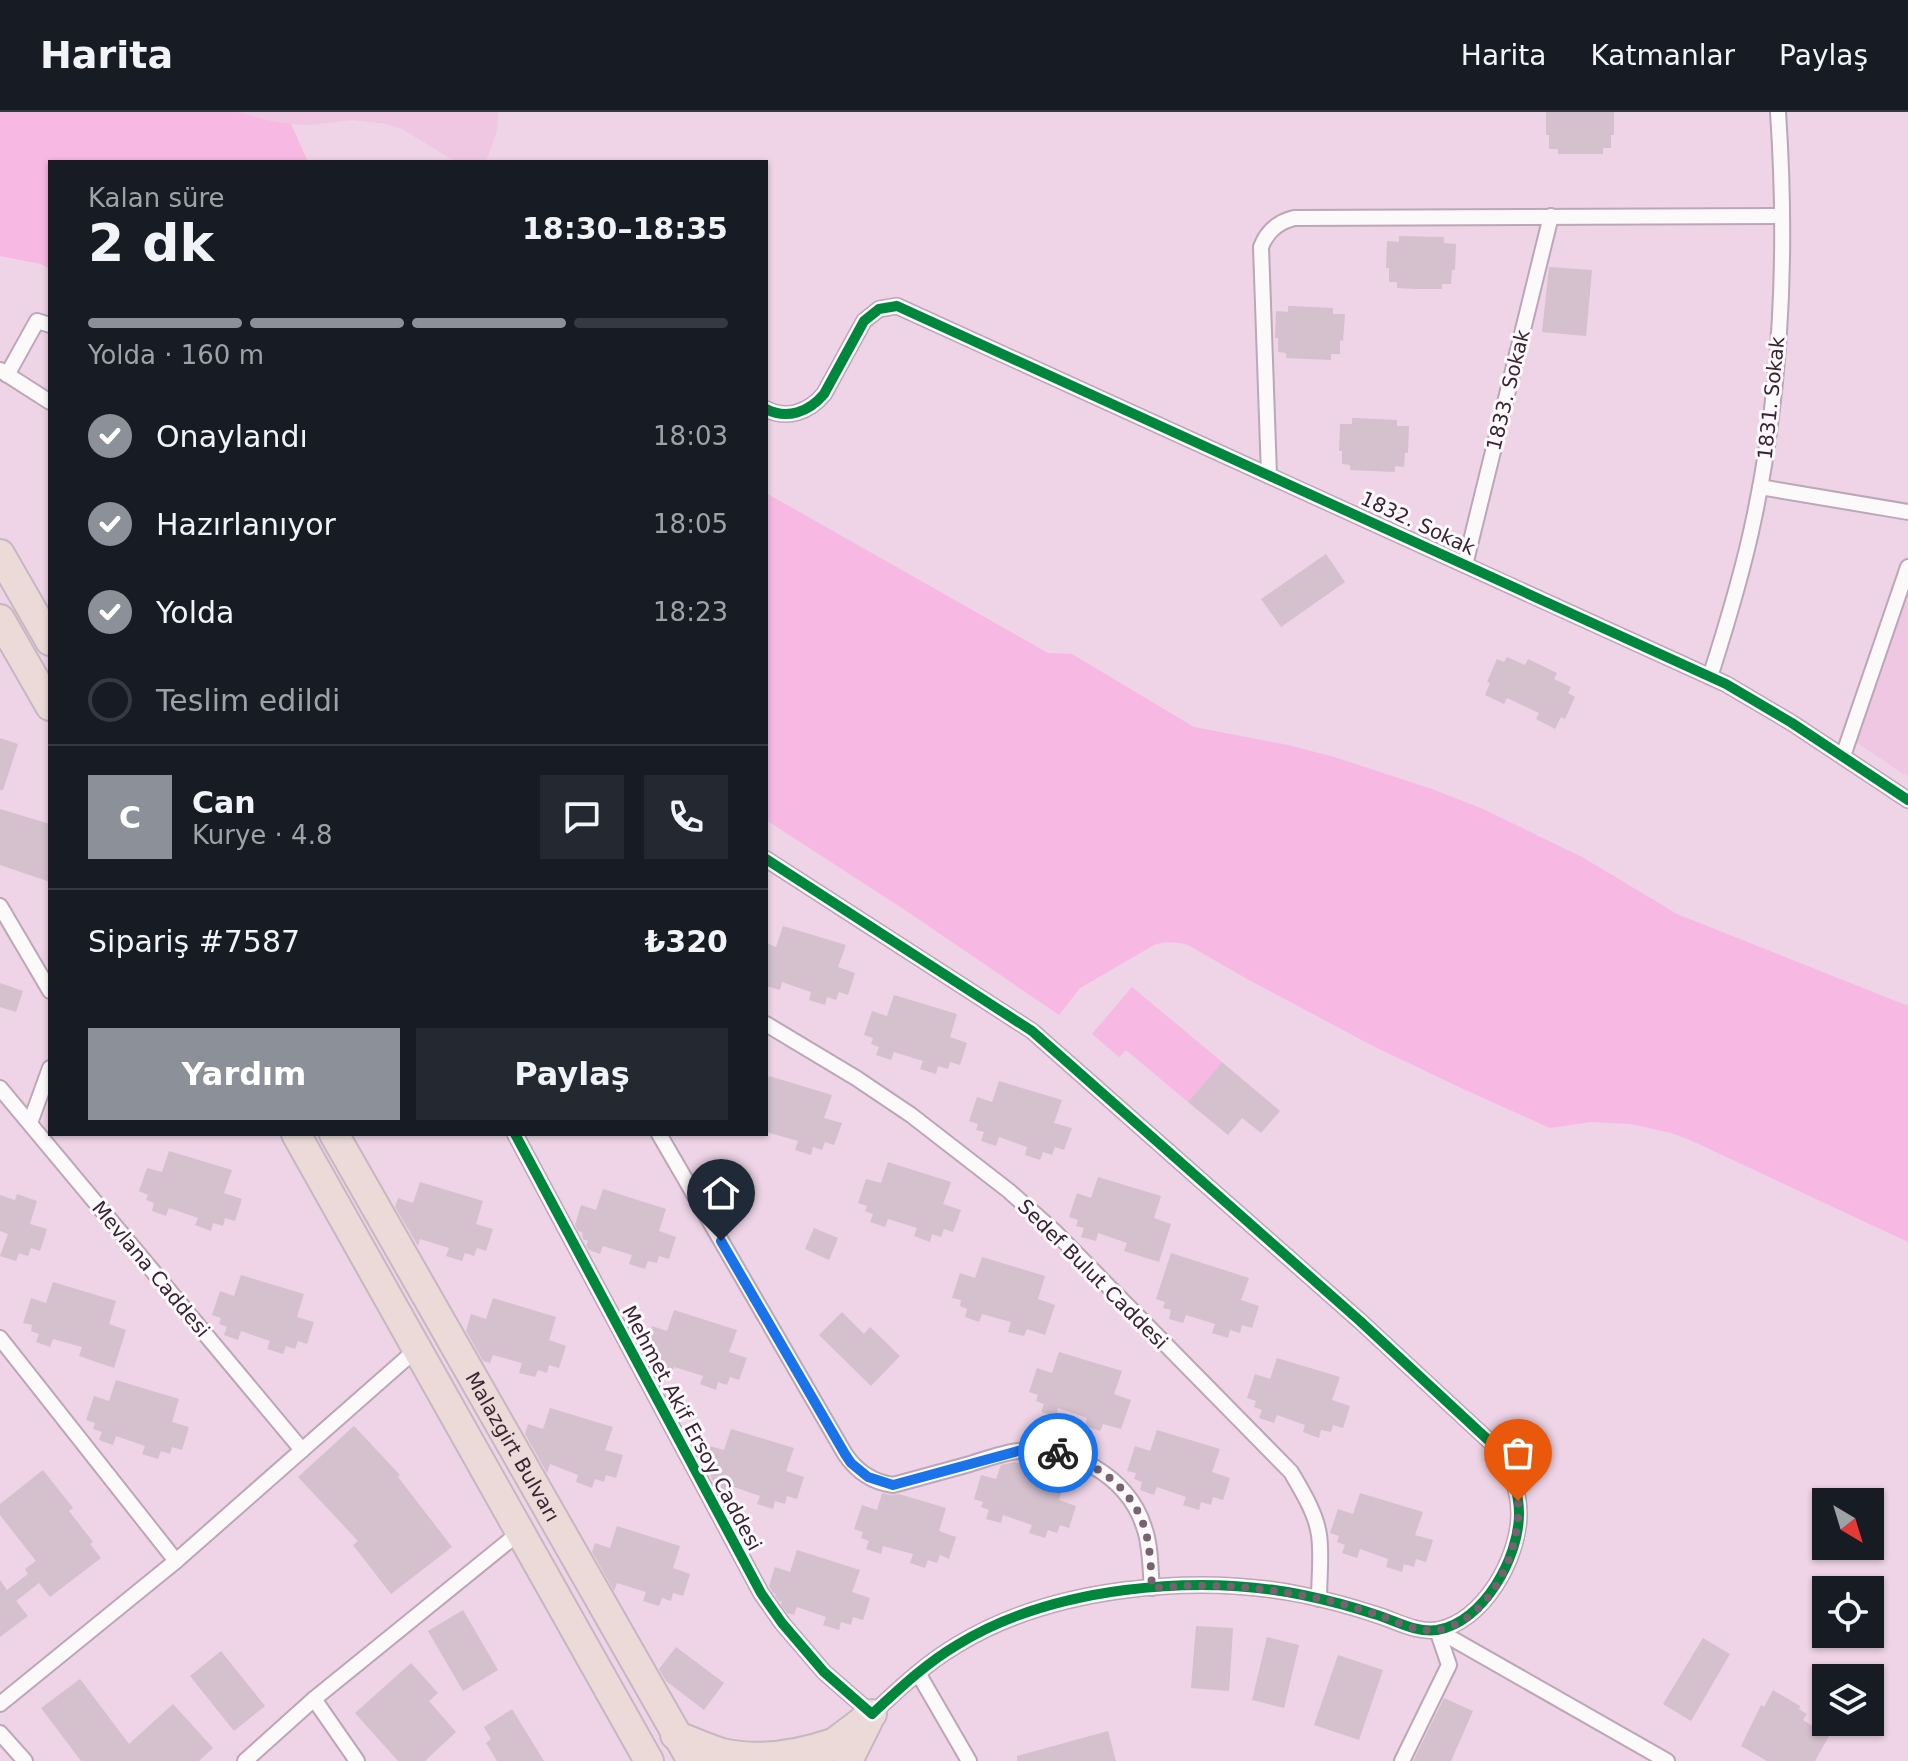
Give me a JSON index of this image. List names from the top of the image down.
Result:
{
  "streets": {
    "highway": ["Malazgirt Bulvarı"],
    "street": [
      "1833. Sokak",
      "1831. Sokak",
      "1832. Sokak",
      "Mevlana Caddesi",
      "Sedef Bulut Caddesi",
      "Mehmet Akif Ersoy Caddesi"
    ]
  },
  "crossings": [
    ["1833. Sokak", "1832. Sokak"],
    ["1831. Sokak", "1832. Sokak"]
  ],
  "north": "bottom right",
  "page": {
    "header": "Harita",
    "nav": ["Harita", "Katmanlar", "Paylaş"],
    "heading": ["2 dk", "Kalan süre", "18:30–18:35"],
    "panel": [
      "Can",
      "Kurye · 4.8",
      "Sipariş #7587",
      "₺320"
    ],
    "bar": "Yolda · 160 m",
    "list": [
      ["Onaylandı", "18:03"],
      ["Hazırlanıyor", "18:05"],
      ["Yolda", "18:23"],
      "Teslim edildi"
    ],
    "round": "C",
    "buttons": ["Yardım", "Paylaş"]
  }
}
